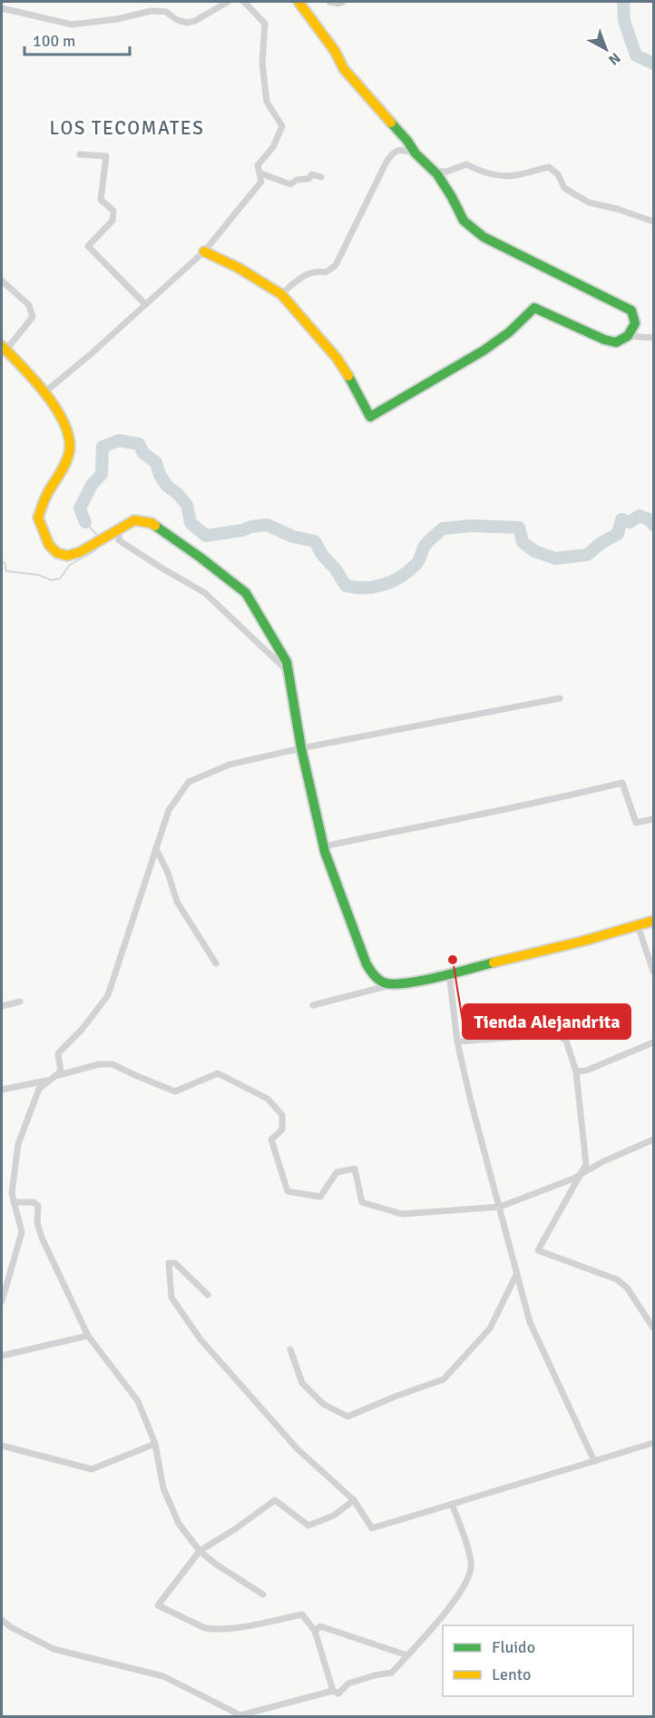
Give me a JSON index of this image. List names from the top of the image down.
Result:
{
  "districts": ["LOS TECOMATES"],
  "places": ["Tienda Alejandrita"],
  "legend": ["Fluido", "Lento"],
  "scale_bar": "100 m",
  "north": "bottom right"
}
